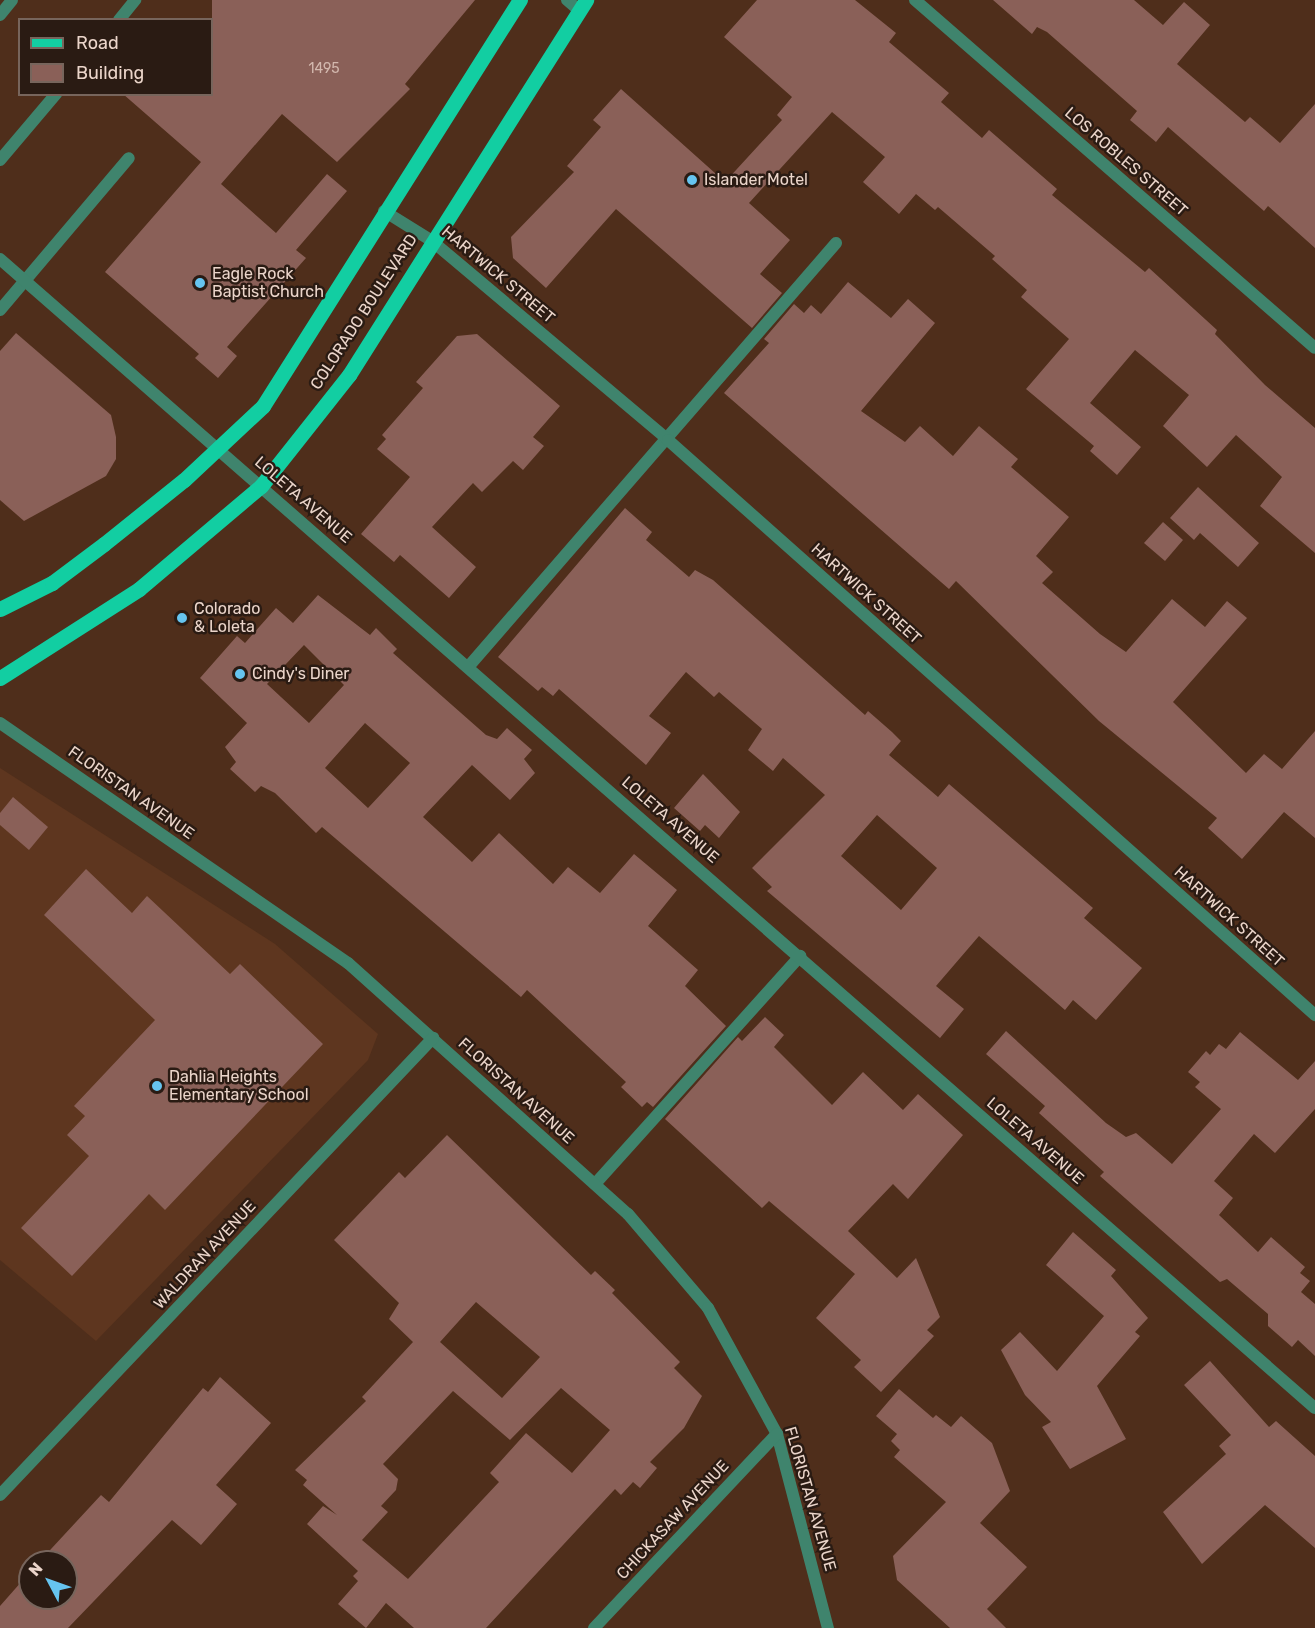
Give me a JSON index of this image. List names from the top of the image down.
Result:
{
  "streets": {
    "main road": ["COLORADO BOULEVARD"],
    "street": [
      "LOS ROBLES STREET",
      "HARTWICK STREET",
      "LOLETA AVENUE",
      "FLORISTAN AVENUE",
      "WALDRAN AVENUE",
      "CHICKASAW AVENUE"
    ]
  },
  "crossings": [
    ["HARTWICK STREET", "COLORADO BOULEVARD"],
    ["COLORADO BOULEVARD", "LOLETA AVENUE"],
    ["FLORISTAN AVENUE", "WALDRAN AVENUE"],
    ["FLORISTAN AVENUE", "CHICKASAW AVENUE"]
  ],
  "places": [
    "Islander Motel",
    "Eagle Rock Baptist Church",
    "Colorado & Loleta",
    "Cindy's Diner",
    "Dahlia Heights Elementary School"
  ],
  "house_numbers": ["1495"],
  "legend": ["Road", "Building"],
  "north": "top left"
}
